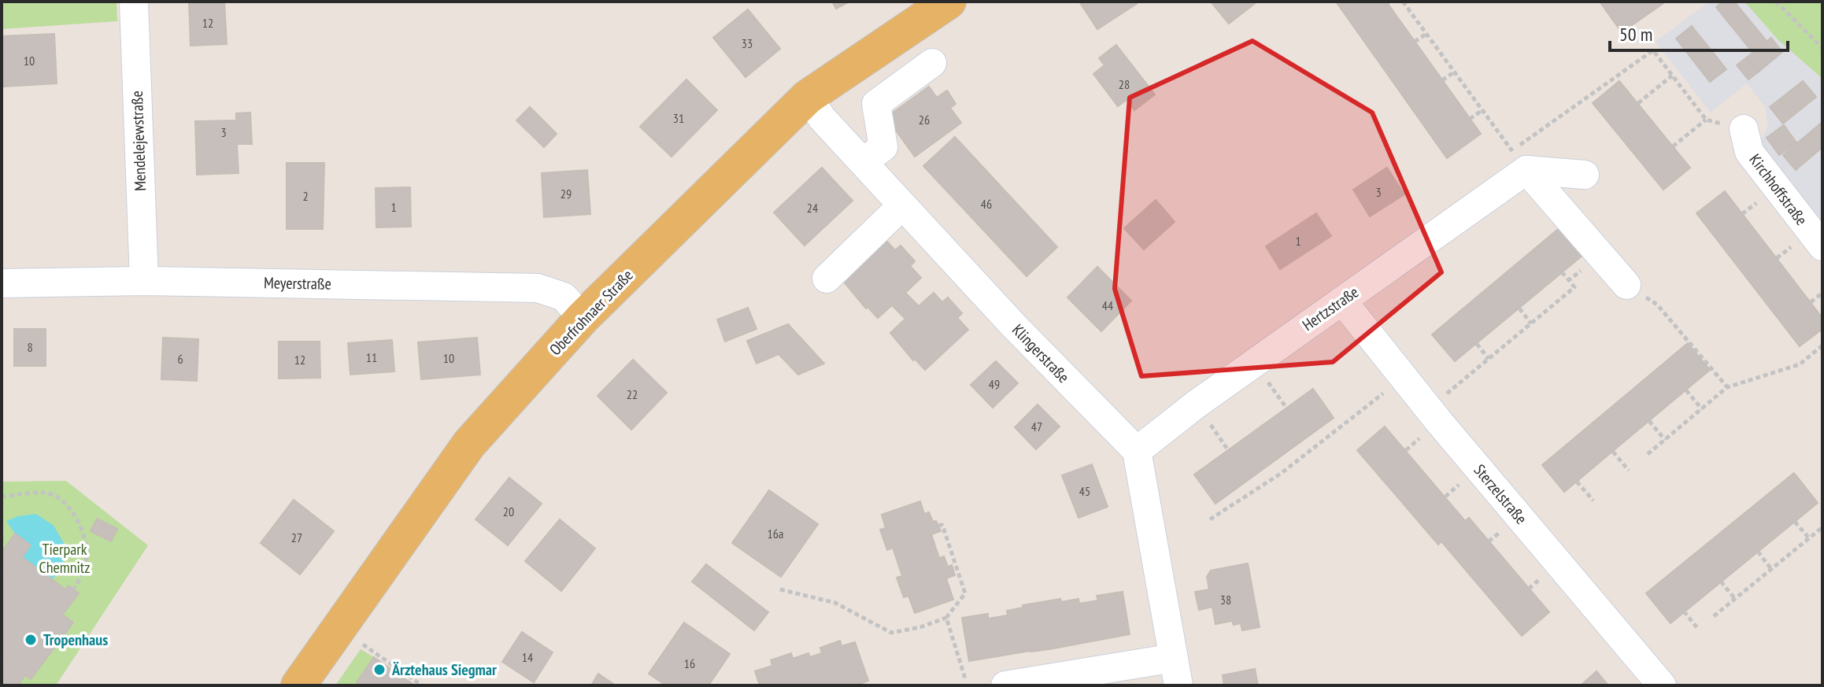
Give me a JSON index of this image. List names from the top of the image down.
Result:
{
  "streets": {
    "main road": ["Oberfrohnaer Straße"],
    "street": [
      "Mendelejewstraße",
      "Kirchhoffstraße",
      "Meyerstraße",
      "Hertzstraße",
      "Klingerstraße",
      "Sterzelstraße"
    ]
  },
  "crossings": [
    ["Mendelejewstraße", "Meyerstraße"],
    ["Meyerstraße", "Oberfrohnaer Straße"],
    ["Hertzstraße", "Klingerstraße"],
    ["Hertzstraße", "Sterzelstraße"],
    ["Oberfrohnaer Straße", "Klingerstraße"]
  ],
  "parks": ["Tierpark Chemnitz"],
  "places": ["Tropenhaus", "Ärztehaus Siegmar"],
  "house_numbers": [
    "12",
    "33",
    "10",
    "28",
    "31",
    "26",
    "3",
    "3",
    "29",
    "2",
    "46",
    "1",
    "24",
    "1",
    "44",
    "8",
    "11",
    "10",
    "6",
    "12",
    "49",
    "22",
    "47",
    "45",
    "20",
    "16a",
    "27",
    "38",
    "14",
    "16"
  ],
  "scale_bar": "50 m"
}
